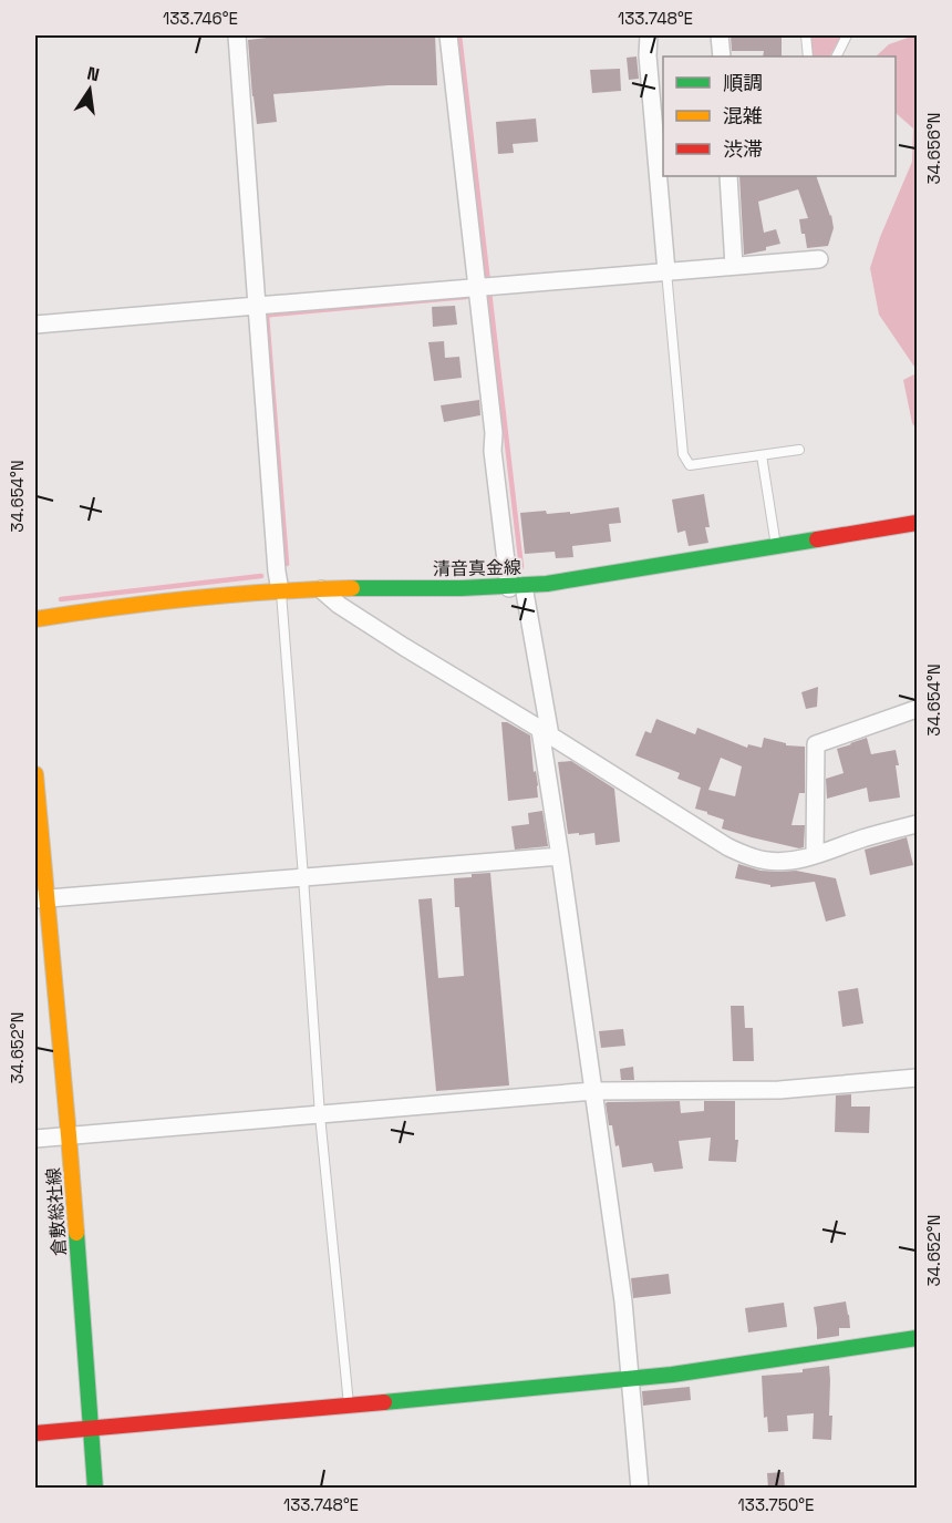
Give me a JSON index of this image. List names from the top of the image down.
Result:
{
  "streets": {
    "main road": ["清音真金線", "倉敷総社線"]
  },
  "legend": ["順調", "混雑", "渋滞"],
  "north": "top",
  "coordinates": [
    "133.746°E",
    "133.748°E",
    "34.656°N",
    "34.654°N",
    "34.652°N",
    "133.750°E"
  ]
}
